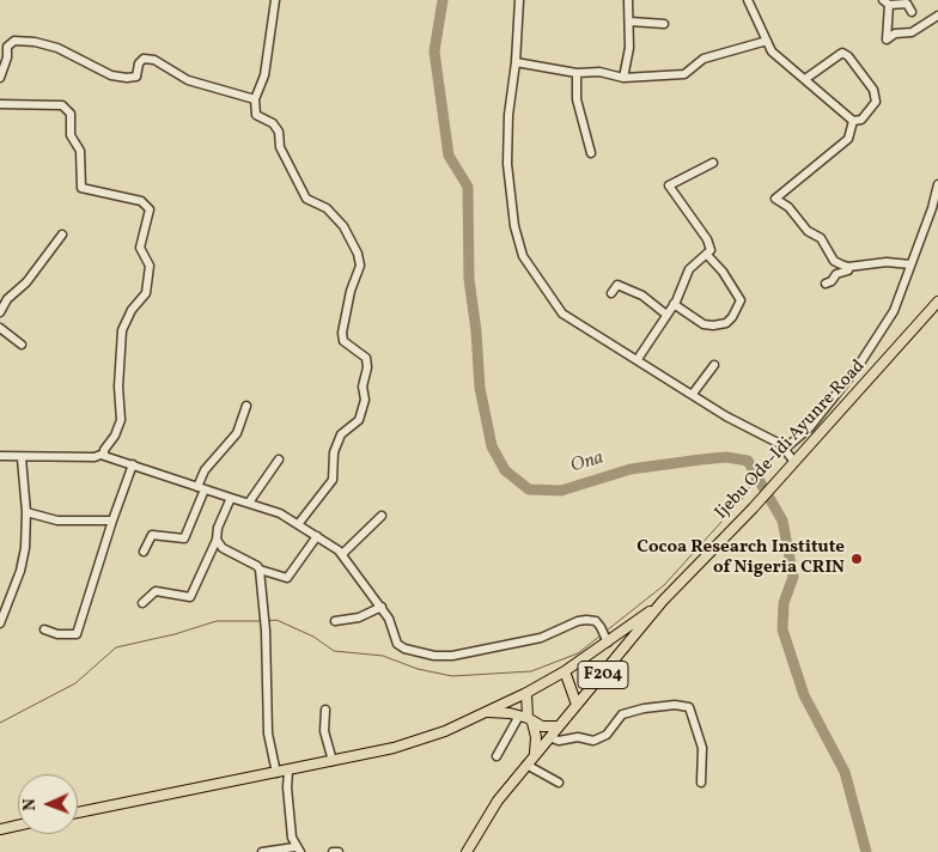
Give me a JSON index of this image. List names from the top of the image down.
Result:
{
  "streets": {
    "main road": ["Ijebu Ode-Idi Ayunre Road", "F204"]
  },
  "water": ["Ona"],
  "places": ["Cocoa Research Institute of Nigeria CRIN"],
  "north": "left"
}
